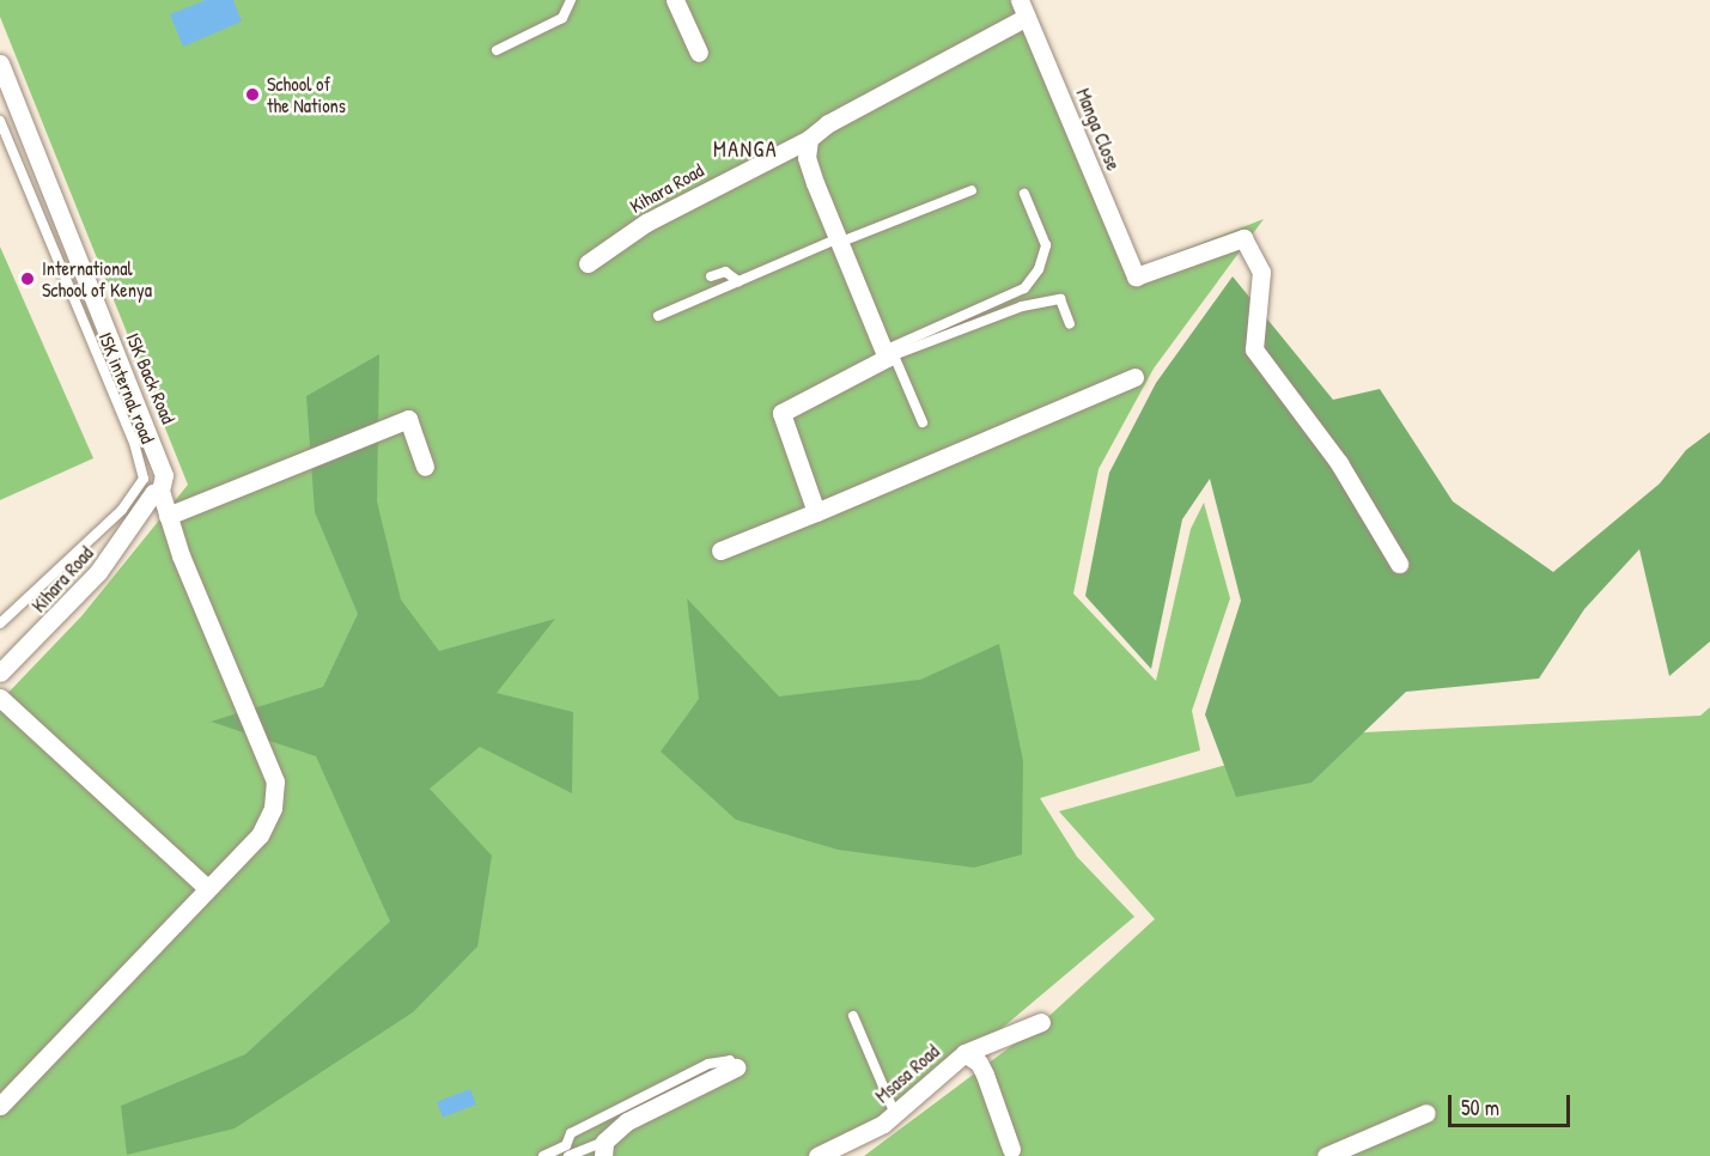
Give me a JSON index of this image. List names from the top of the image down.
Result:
{
  "streets": {
    "street": [
      "Manga Close",
      "Kihara Road",
      "ISK Back Road",
      "Msasa Road"
    ],
    "lane": ["ISK internal road"]
  },
  "crossings": [
    ["Manga Close", "Kihara Road"],
    ["Kihara Road", "ISK Back Road"],
    ["Kihara Road", "ISK internal road"],
    ["ISK Back Road", "ISK internal road"]
  ],
  "districts": ["MANGA"],
  "places": ["School of the Nations", "International School of Kenya"],
  "scale_bar": "50 m"
}
